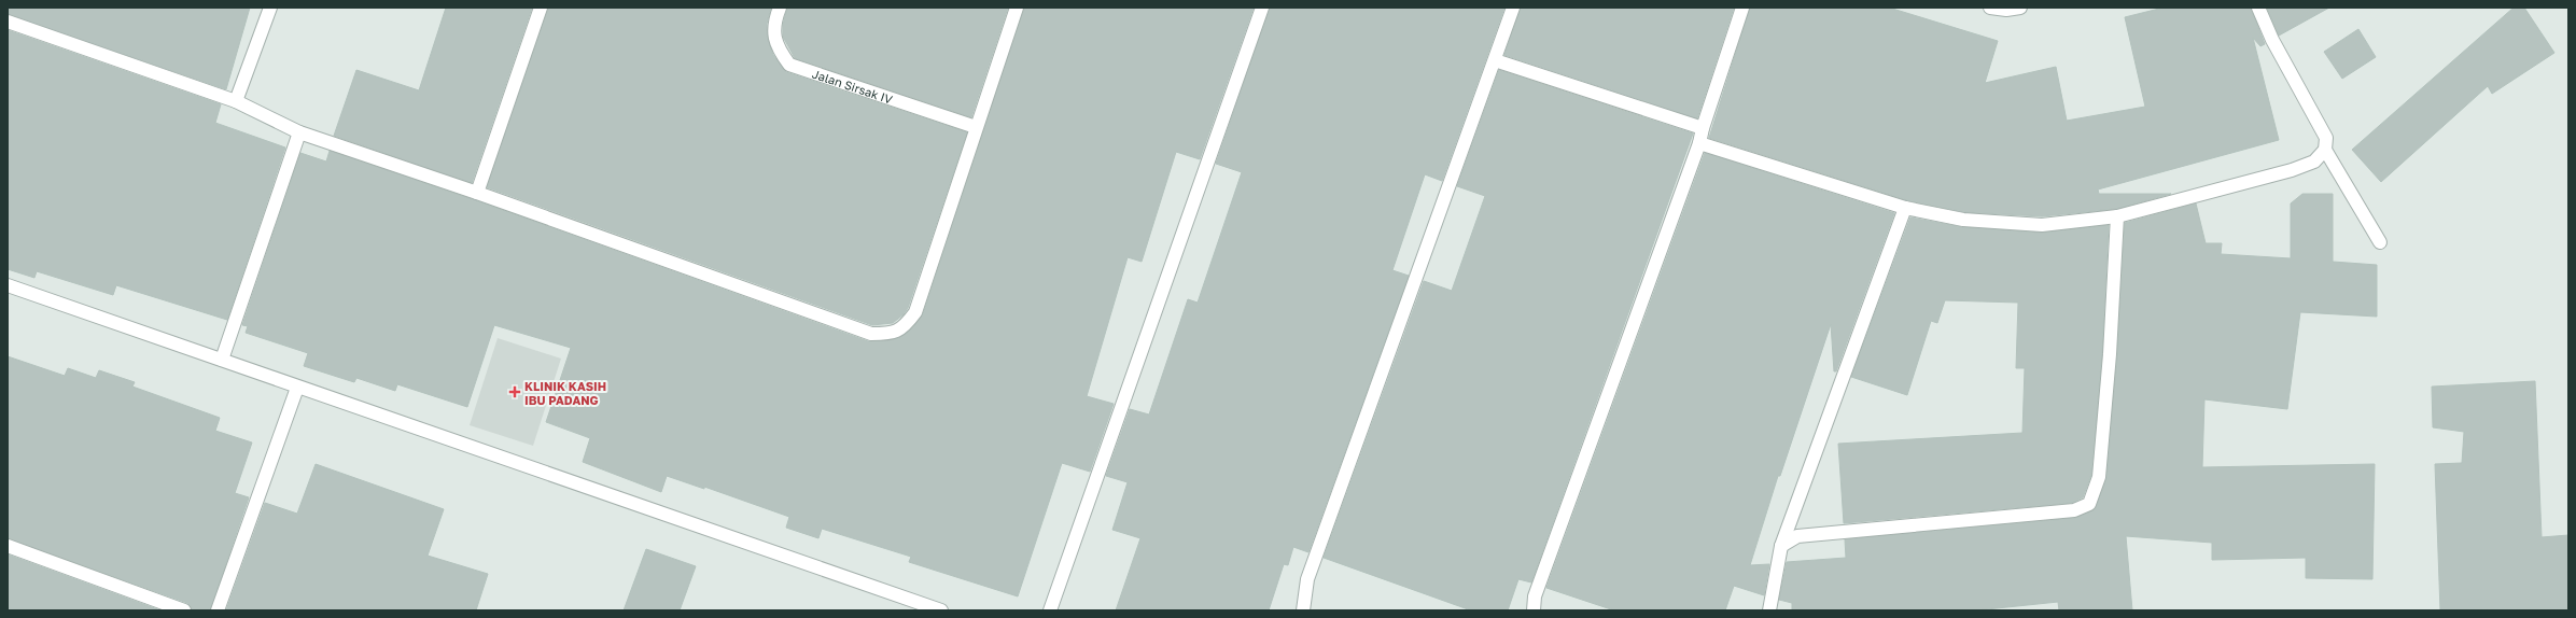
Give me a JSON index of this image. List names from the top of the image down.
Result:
{
  "streets": {
    "street": ["Jalan Sirsak IV"]
  },
  "places": {
    "health": ["KLINIK KASIH IBU PADANG"]
  }
}
